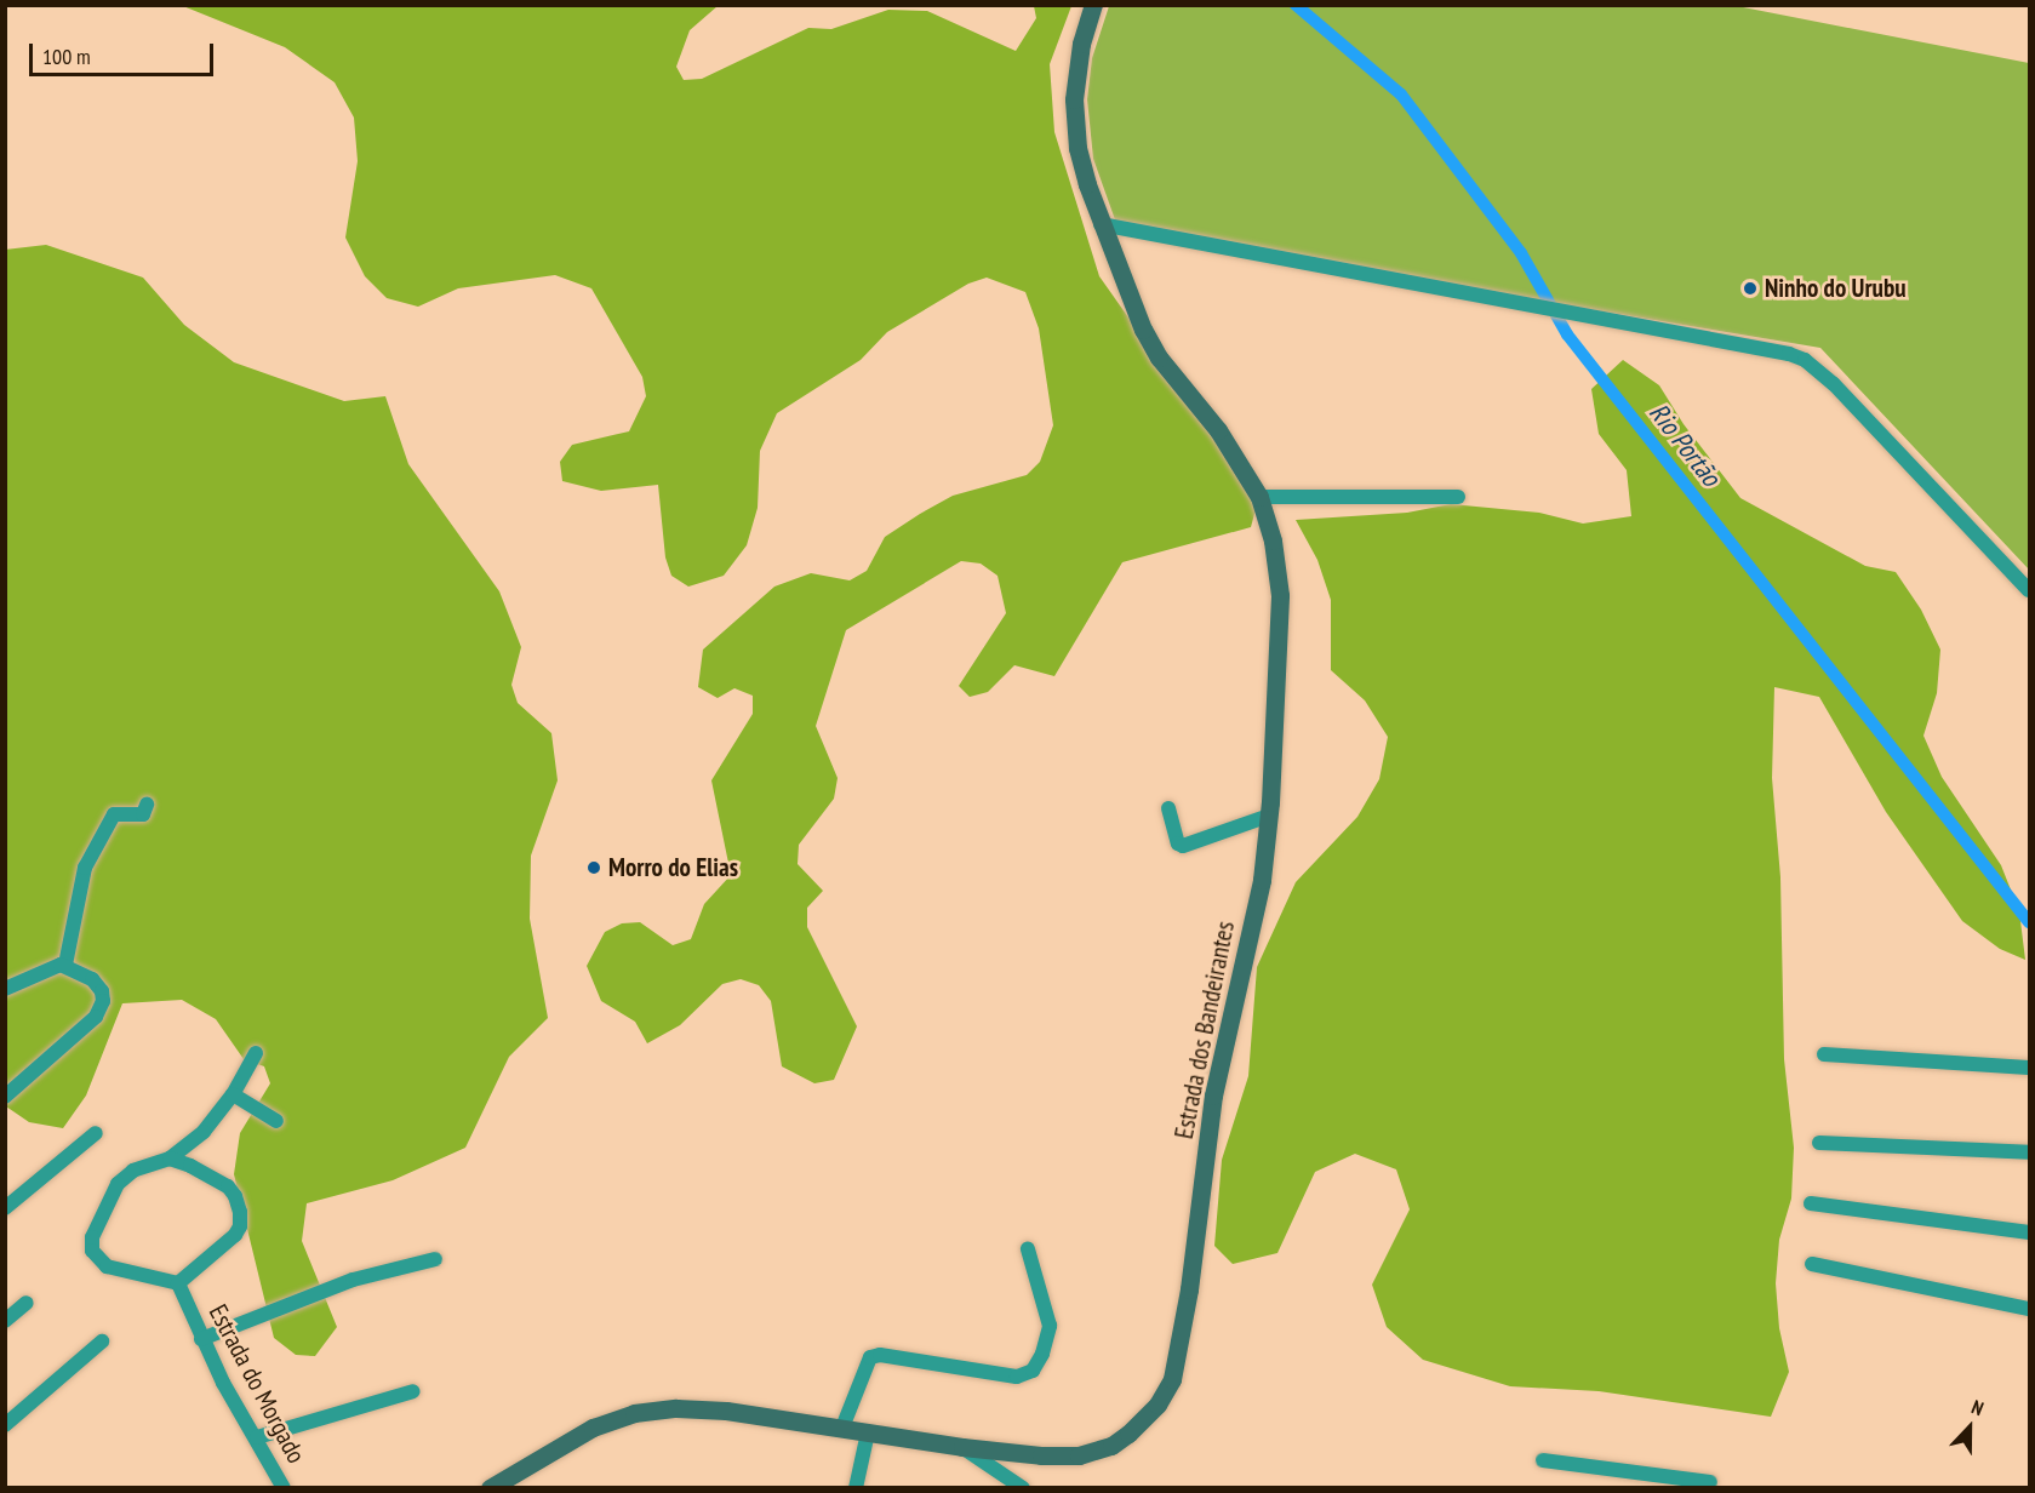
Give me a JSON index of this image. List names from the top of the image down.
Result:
{
  "streets": {
    "main road": ["Estrada dos Bandeirantes"],
    "street": ["Estrada do Morgado"]
  },
  "water": ["Rio Portão"],
  "places": ["Ninho do Urubu", "Morro do Elias"],
  "scale_bar": "100 m",
  "north": "top"
}
